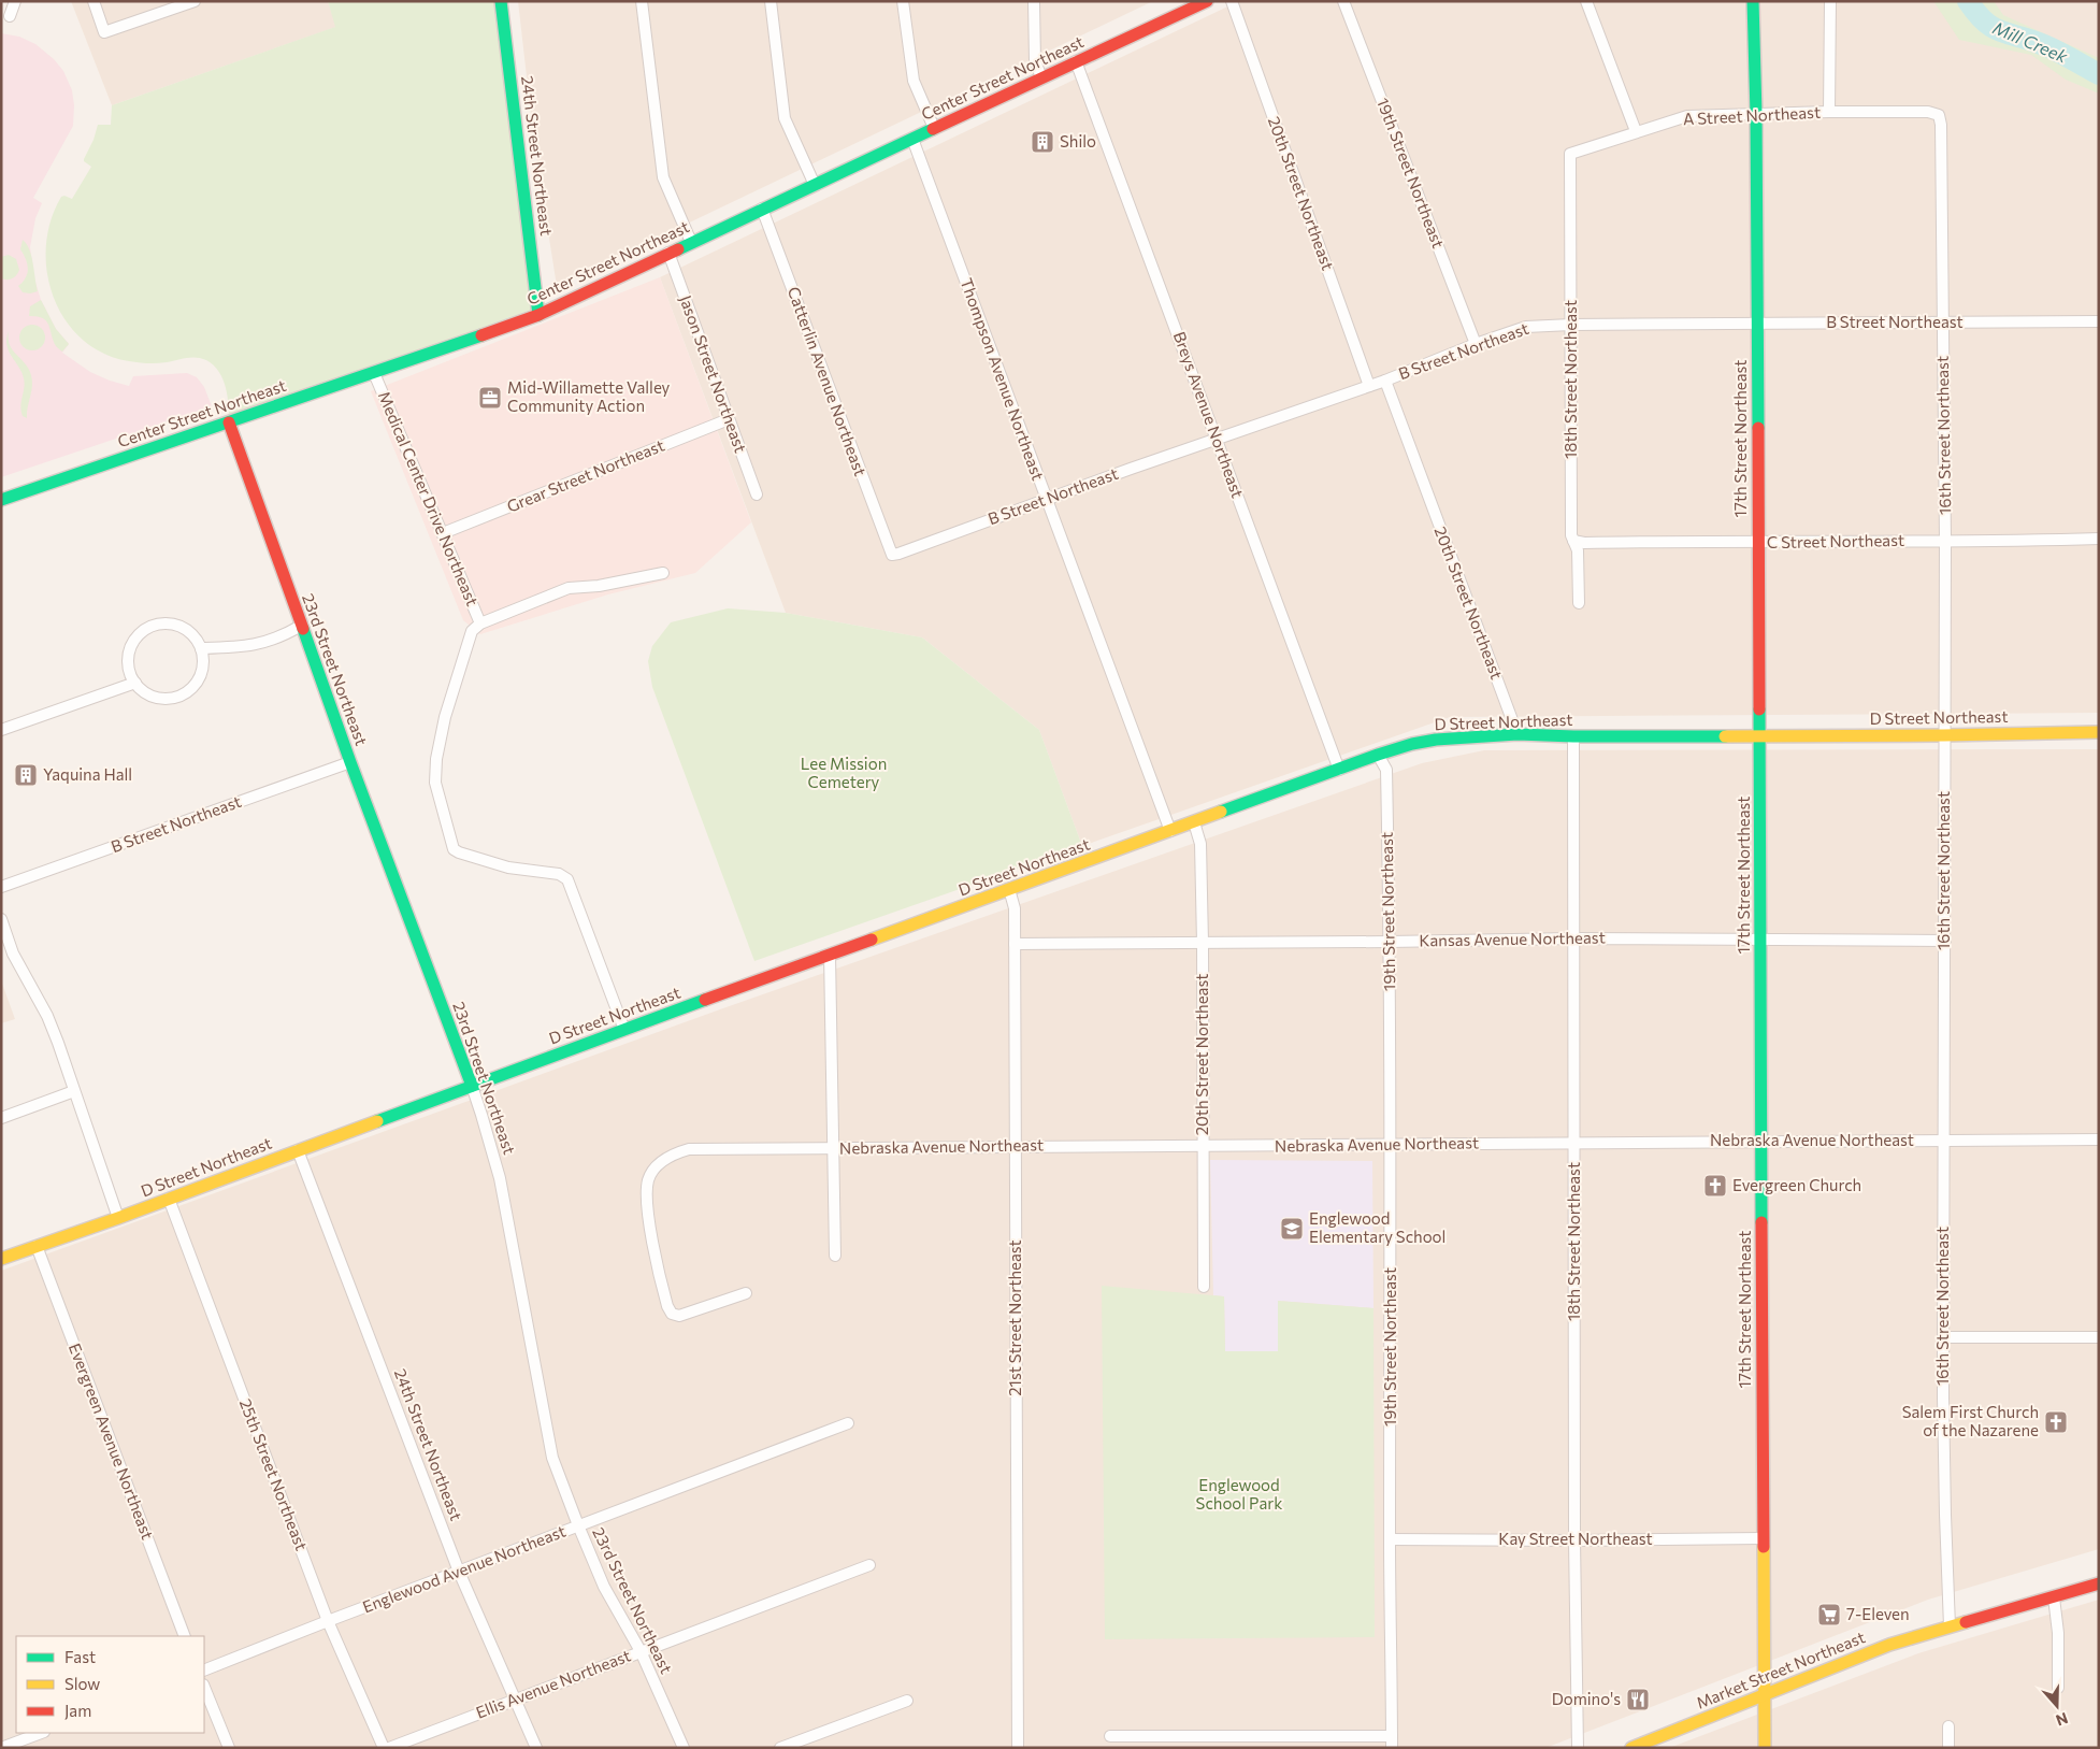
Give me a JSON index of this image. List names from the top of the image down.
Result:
{
  "streets": {
    "main road": [
      "Center Street Northeast",
      "24th Street Northeast",
      "17th Street Northeast",
      "23rd Street Northeast",
      "D Street Northeast",
      "Market Street Northeast"
    ],
    "street": [
      "A Street Northeast",
      "19th Street Northeast",
      "20th Street Northeast",
      "B Street Northeast",
      "Jason Street Northeast",
      "Thompson Avenue Northeast",
      "18th Street Northeast",
      "Catterlin Avenue Northeast",
      "Breys Avenue Northeast",
      "16th Street Northeast",
      "Grear Street Northeast",
      "Medical Center Drive Northeast",
      "C Street Northeast",
      "Kansas Avenue Northeast",
      "Nebraska Avenue Northeast",
      "21st Street Northeast",
      "Evergreen Avenue Northeast",
      "25th Street Northeast",
      "Kay Street Northeast",
      "Englewood Avenue Northeast",
      "Ellis Avenue Northeast"
    ]
  },
  "crossings": [
    ["Center Street Northeast", "24th Street Northeast"],
    ["Center Street Northeast", "Jason Street Northeast"],
    ["Center Street Northeast", "Thompson Avenue Northeast"],
    ["Center Street Northeast", "Catterlin Avenue Northeast"],
    ["Center Street Northeast", "Breys Avenue Northeast"],
    ["Center Street Northeast", "Medical Center Drive Northeast"],
    ["Center Street Northeast", "23rd Street Northeast"],
    ["A Street Northeast", "18th Street Northeast"],
    ["A Street Northeast", "16th Street Northeast"],
    ["A Street Northeast", "17th Street Northeast"],
    ["24th Street Northeast", "D Street Northeast"],
    ["24th Street Northeast", "Englewood Avenue Northeast"],
    ["24th Street Northeast", "Ellis Avenue Northeast"],
    ["19th Street Northeast", "B Street Northeast"],
    ["19th Street Northeast", "D Street Northeast"],
    ["19th Street Northeast", "Kansas Avenue Northeast"],
    ["19th Street Northeast", "Nebraska Avenue Northeast"],
    ["19th Street Northeast", "Kay Street Northeast"],
    ["20th Street Northeast", "B Street Northeast"],
    ["20th Street Northeast", "D Street Northeast"],
    ["20th Street Northeast", "Kansas Avenue Northeast"],
    ["20th Street Northeast", "Nebraska Avenue Northeast"],
    ["B Street Northeast", "Thompson Avenue Northeast"],
    ["B Street Northeast", "18th Street Northeast"],
    ["B Street Northeast", "Catterlin Avenue Northeast"],
    ["B Street Northeast", "Breys Avenue Northeast"],
    ["B Street Northeast", "16th Street Northeast"],
    ["B Street Northeast", "17th Street Northeast"],
    ["B Street Northeast", "23rd Street Northeast"],
    ["Jason Street Northeast", "Grear Street Northeast"],
    ["Thompson Avenue Northeast", "D Street Northeast"],
    ["18th Street Northeast", "C Street Northeast"],
    ["18th Street Northeast", "D Street Northeast"],
    ["18th Street Northeast", "Kansas Avenue Northeast"],
    ["18th Street Northeast", "Nebraska Avenue Northeast"],
    ["18th Street Northeast", "Kay Street Northeast"],
    ["Breys Avenue Northeast", "D Street Northeast"],
    ["16th Street Northeast", "C Street Northeast"],
    ["16th Street Northeast", "D Street Northeast"],
    ["16th Street Northeast", "Kansas Avenue Northeast"],
    ["16th Street Northeast", "Nebraska Avenue Northeast"],
    ["16th Street Northeast", "Market Street Northeast"],
    ["17th Street Northeast", "C Street Northeast"],
    ["17th Street Northeast", "D Street Northeast"],
    ["17th Street Northeast", "Kansas Avenue Northeast"],
    ["17th Street Northeast", "Nebraska Avenue Northeast"],
    ["17th Street Northeast", "Kay Street Northeast"],
    ["17th Street Northeast", "Market Street Northeast"],
    ["Grear Street Northeast", "Medical Center Drive Northeast"],
    ["Medical Center Drive Northeast", "D Street Northeast"],
    ["23rd Street Northeast", "D Street Northeast"],
    ["23rd Street Northeast", "Englewood Avenue Northeast"],
    ["23rd Street Northeast", "Ellis Avenue Northeast"],
    ["D Street Northeast", "21st Street Northeast"],
    ["D Street Northeast", "Evergreen Avenue Northeast"],
    ["D Street Northeast", "25th Street Northeast"],
    ["Kansas Avenue Northeast", "21st Street Northeast"],
    ["Nebraska Avenue Northeast", "21st Street Northeast"],
    ["25th Street Northeast", "Englewood Avenue Northeast"]
  ],
  "water": ["Mill Creek"],
  "parks": ["Lee Mission Cemetery", "Englewood School Park"],
  "places": {
    "building": ["Shilo", "Yaquina Hall"],
    "office": ["Mid-Willamette Valley Community Action"],
    "church": ["Evergreen Church", "Salem First Church of the Nazarene"],
    "school or university": ["Englewood Elementary School"],
    "supermarket": ["7-Eleven"],
    "restaurant": ["Domino's"]
  },
  "legend": ["Fast", "Slow", "Jam"],
  "north": "bottom"
}
